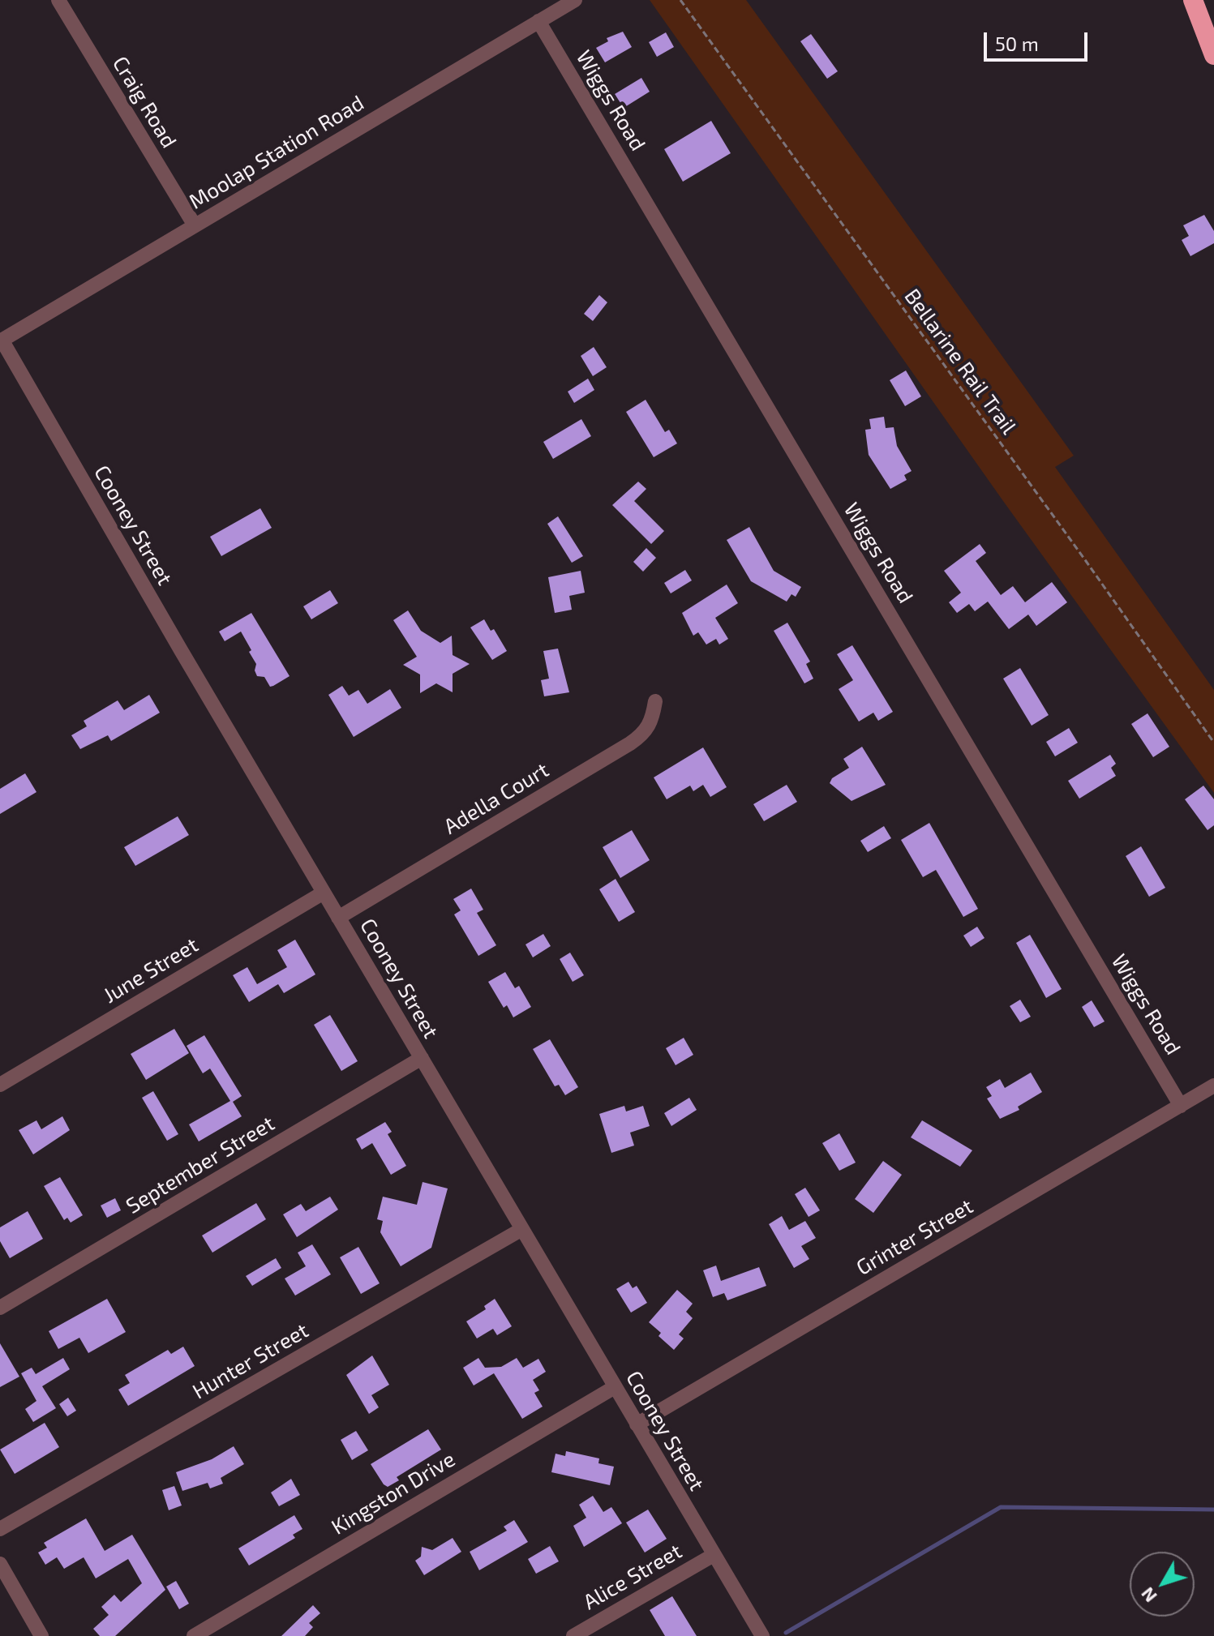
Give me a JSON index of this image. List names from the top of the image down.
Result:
{
  "streets": {
    "street": [
      "Wiggs Road",
      "Craig Road",
      "Moolap Station Road",
      "Cooney Street",
      "Adella Court",
      "June Street",
      "September Street",
      "Grinter Street",
      "Hunter Street",
      "Kingston Drive",
      "Alice Street"
    ],
    "path": ["Bellarine Rail Trail"]
  },
  "crossings": [
    ["Wiggs Road", "Moolap Station Road"],
    ["Wiggs Road", "Grinter Street"],
    ["Craig Road", "Moolap Station Road"],
    ["Moolap Station Road", "Cooney Street"],
    ["Cooney Street", "Adella Court"],
    ["Cooney Street", "June Street"],
    ["Cooney Street", "September Street"],
    ["Cooney Street", "Grinter Street"],
    ["Cooney Street", "Hunter Street"],
    ["Cooney Street", "Kingston Drive"],
    ["Cooney Street", "Alice Street"]
  ],
  "scale_bar": "50 m",
  "north": "bottom left"
}
